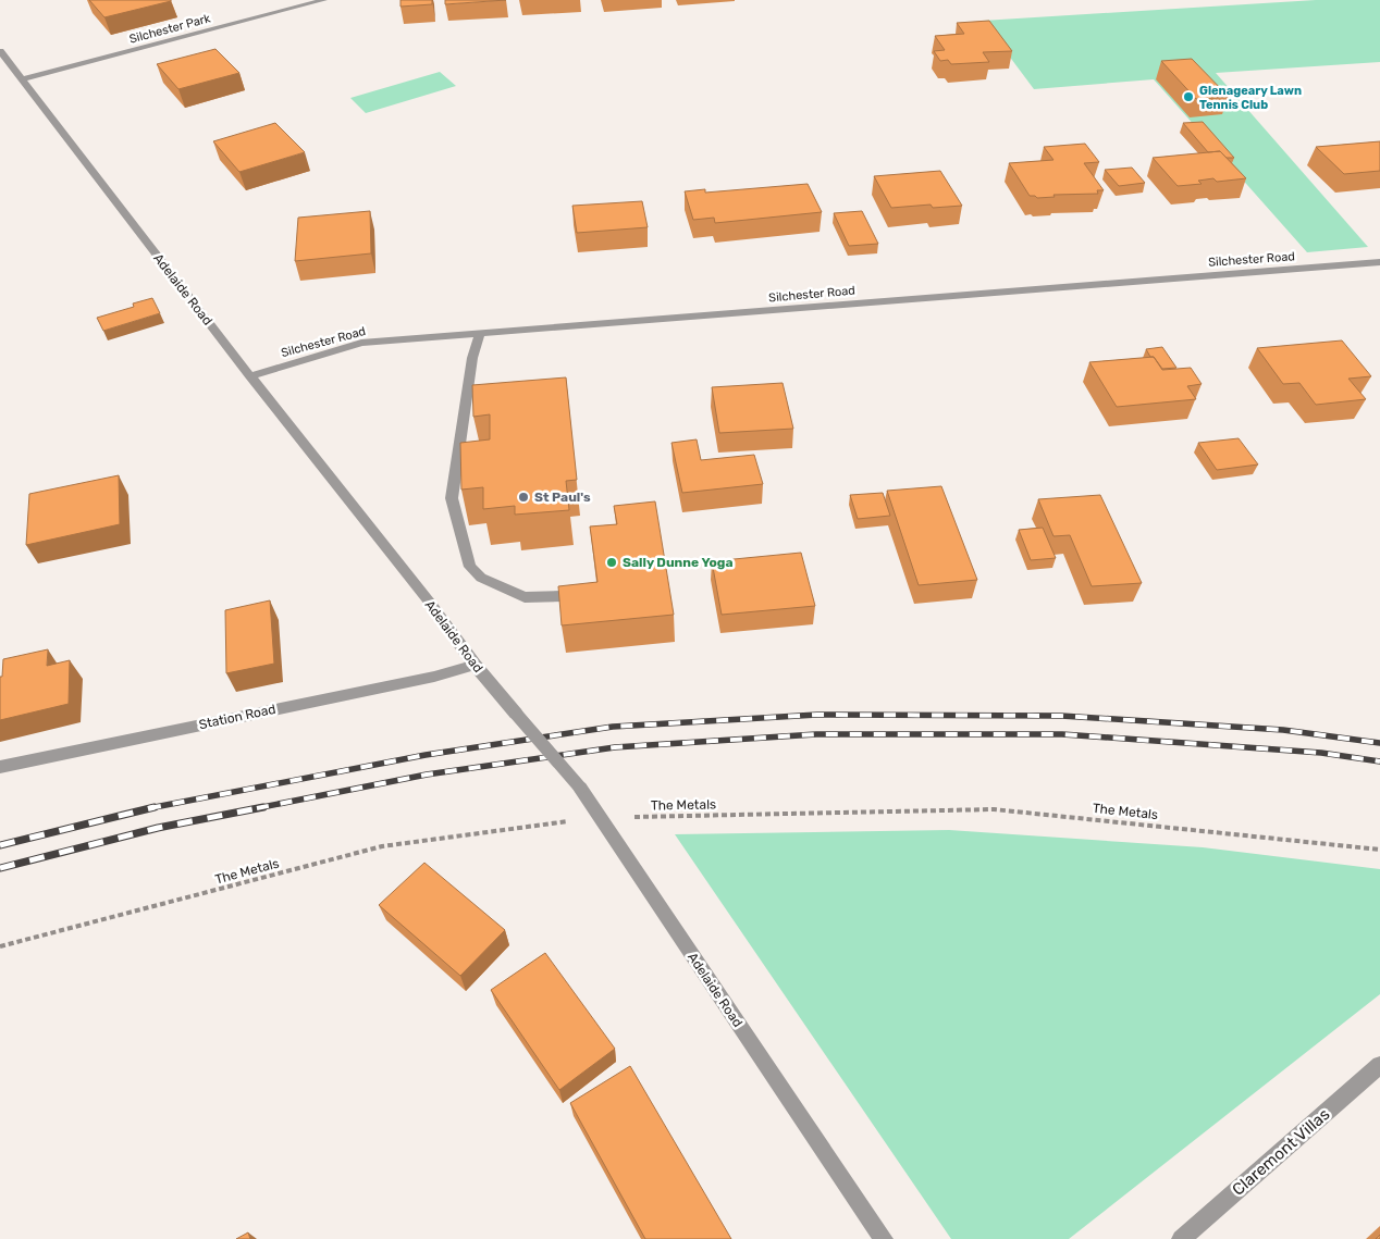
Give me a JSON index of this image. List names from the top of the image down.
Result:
{
  "streets": {
    "street": [
      "Silchester Park",
      "Silchester Road",
      "Adelaide Road",
      "Station Road",
      "Claremont Villas"
    ],
    "path": ["The Metals"]
  },
  "crossings": [
    ["Silchester Park", "Adelaide Road"],
    ["Silchester Road", "Adelaide Road"],
    ["Adelaide Road", "Station Road"],
    ["Adelaide Road", "The Metals"]
  ],
  "places": ["Glenageary Lawn Tennis Club", "St Paul's", "Sally Dunne Yoga"]
}
